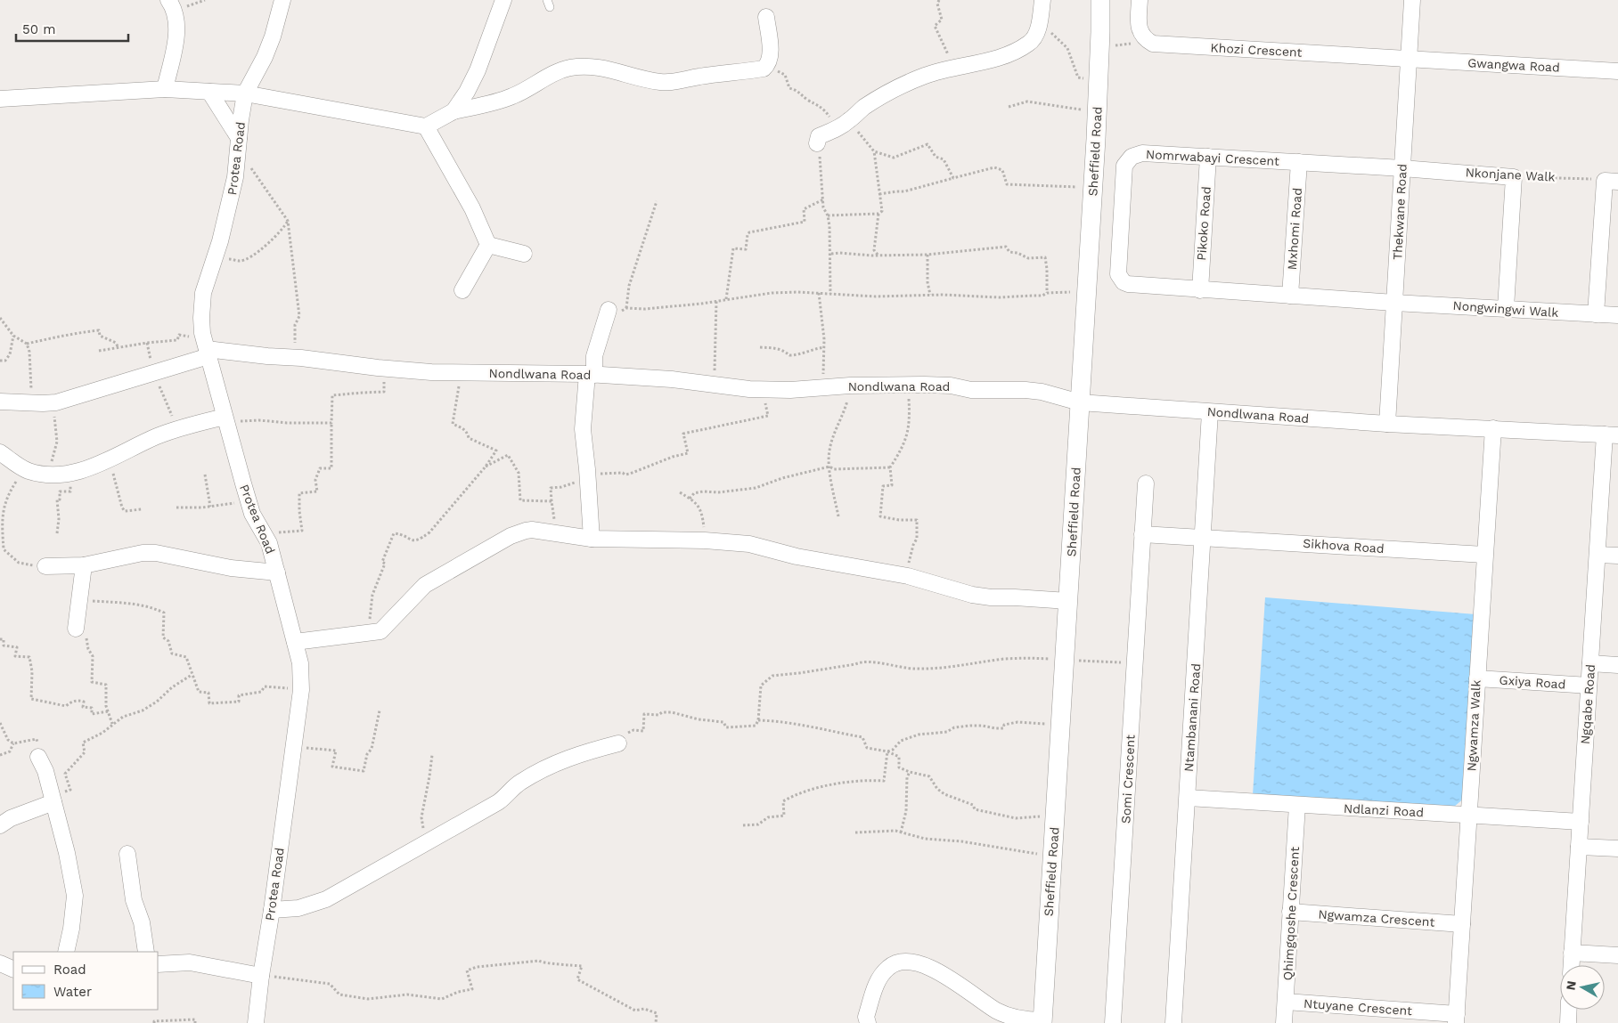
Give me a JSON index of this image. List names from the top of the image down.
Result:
{
  "streets": {
    "street": [
      "Khozi Crescent",
      "Gwangwa Road",
      "Sheffield Road",
      "Nomrwabayi Crescent",
      "Protea Road",
      "Nkonjane Walk",
      "Thekwane Road",
      "Pikoko Road",
      "Mxhomi Road",
      "Nongwingwi Walk",
      "Nondlwana Road",
      "Sikhova Road",
      "Gxiya Road",
      "Ngqabe Road",
      "Ntambanani Road",
      "Ngwamza Walk",
      "Somi Crescent",
      "Ndlanzi Road",
      "Qhimgqoshe Crescent",
      "Ngwamza Crescent",
      "Ntuyane Crescent"
    ]
  },
  "crossings": [
    ["Khozi Crescent", "Gwangwa Road"],
    ["Khozi Crescent", "Thekwane Road"],
    ["Gwangwa Road", "Thekwane Road"],
    ["Sheffield Road", "Nondlwana Road"],
    ["Nomrwabayi Crescent", "Nkonjane Walk"],
    ["Nomrwabayi Crescent", "Thekwane Road"],
    ["Nomrwabayi Crescent", "Pikoko Road"],
    ["Nomrwabayi Crescent", "Mxhomi Road"],
    ["Nomrwabayi Crescent", "Nongwingwi Walk"],
    ["Protea Road", "Nondlwana Road"],
    ["Nkonjane Walk", "Thekwane Road"],
    ["Thekwane Road", "Nongwingwi Walk"],
    ["Thekwane Road", "Nondlwana Road"],
    ["Nondlwana Road", "Ngqabe Road"],
    ["Nondlwana Road", "Ntambanani Road"],
    ["Nondlwana Road", "Ngwamza Walk"],
    ["Sikhova Road", "Ntambanani Road"],
    ["Sikhova Road", "Ngwamza Walk"],
    ["Gxiya Road", "Ngqabe Road"],
    ["Gxiya Road", "Ngwamza Walk"],
    ["Ngqabe Road", "Ndlanzi Road"],
    ["Ntambanani Road", "Ndlanzi Road"],
    ["Ngwamza Walk", "Ndlanzi Road"],
    ["Ngwamza Walk", "Ngwamza Crescent"],
    ["Ngwamza Walk", "Ntuyane Crescent"],
    ["Ndlanzi Road", "Qhimgqoshe Crescent"],
    ["Qhimgqoshe Crescent", "Ngwamza Crescent"],
    ["Qhimgqoshe Crescent", "Ntuyane Crescent"]
  ],
  "legend": ["Road", "Water"],
  "scale_bar": "50 m",
  "north": "left"
}
